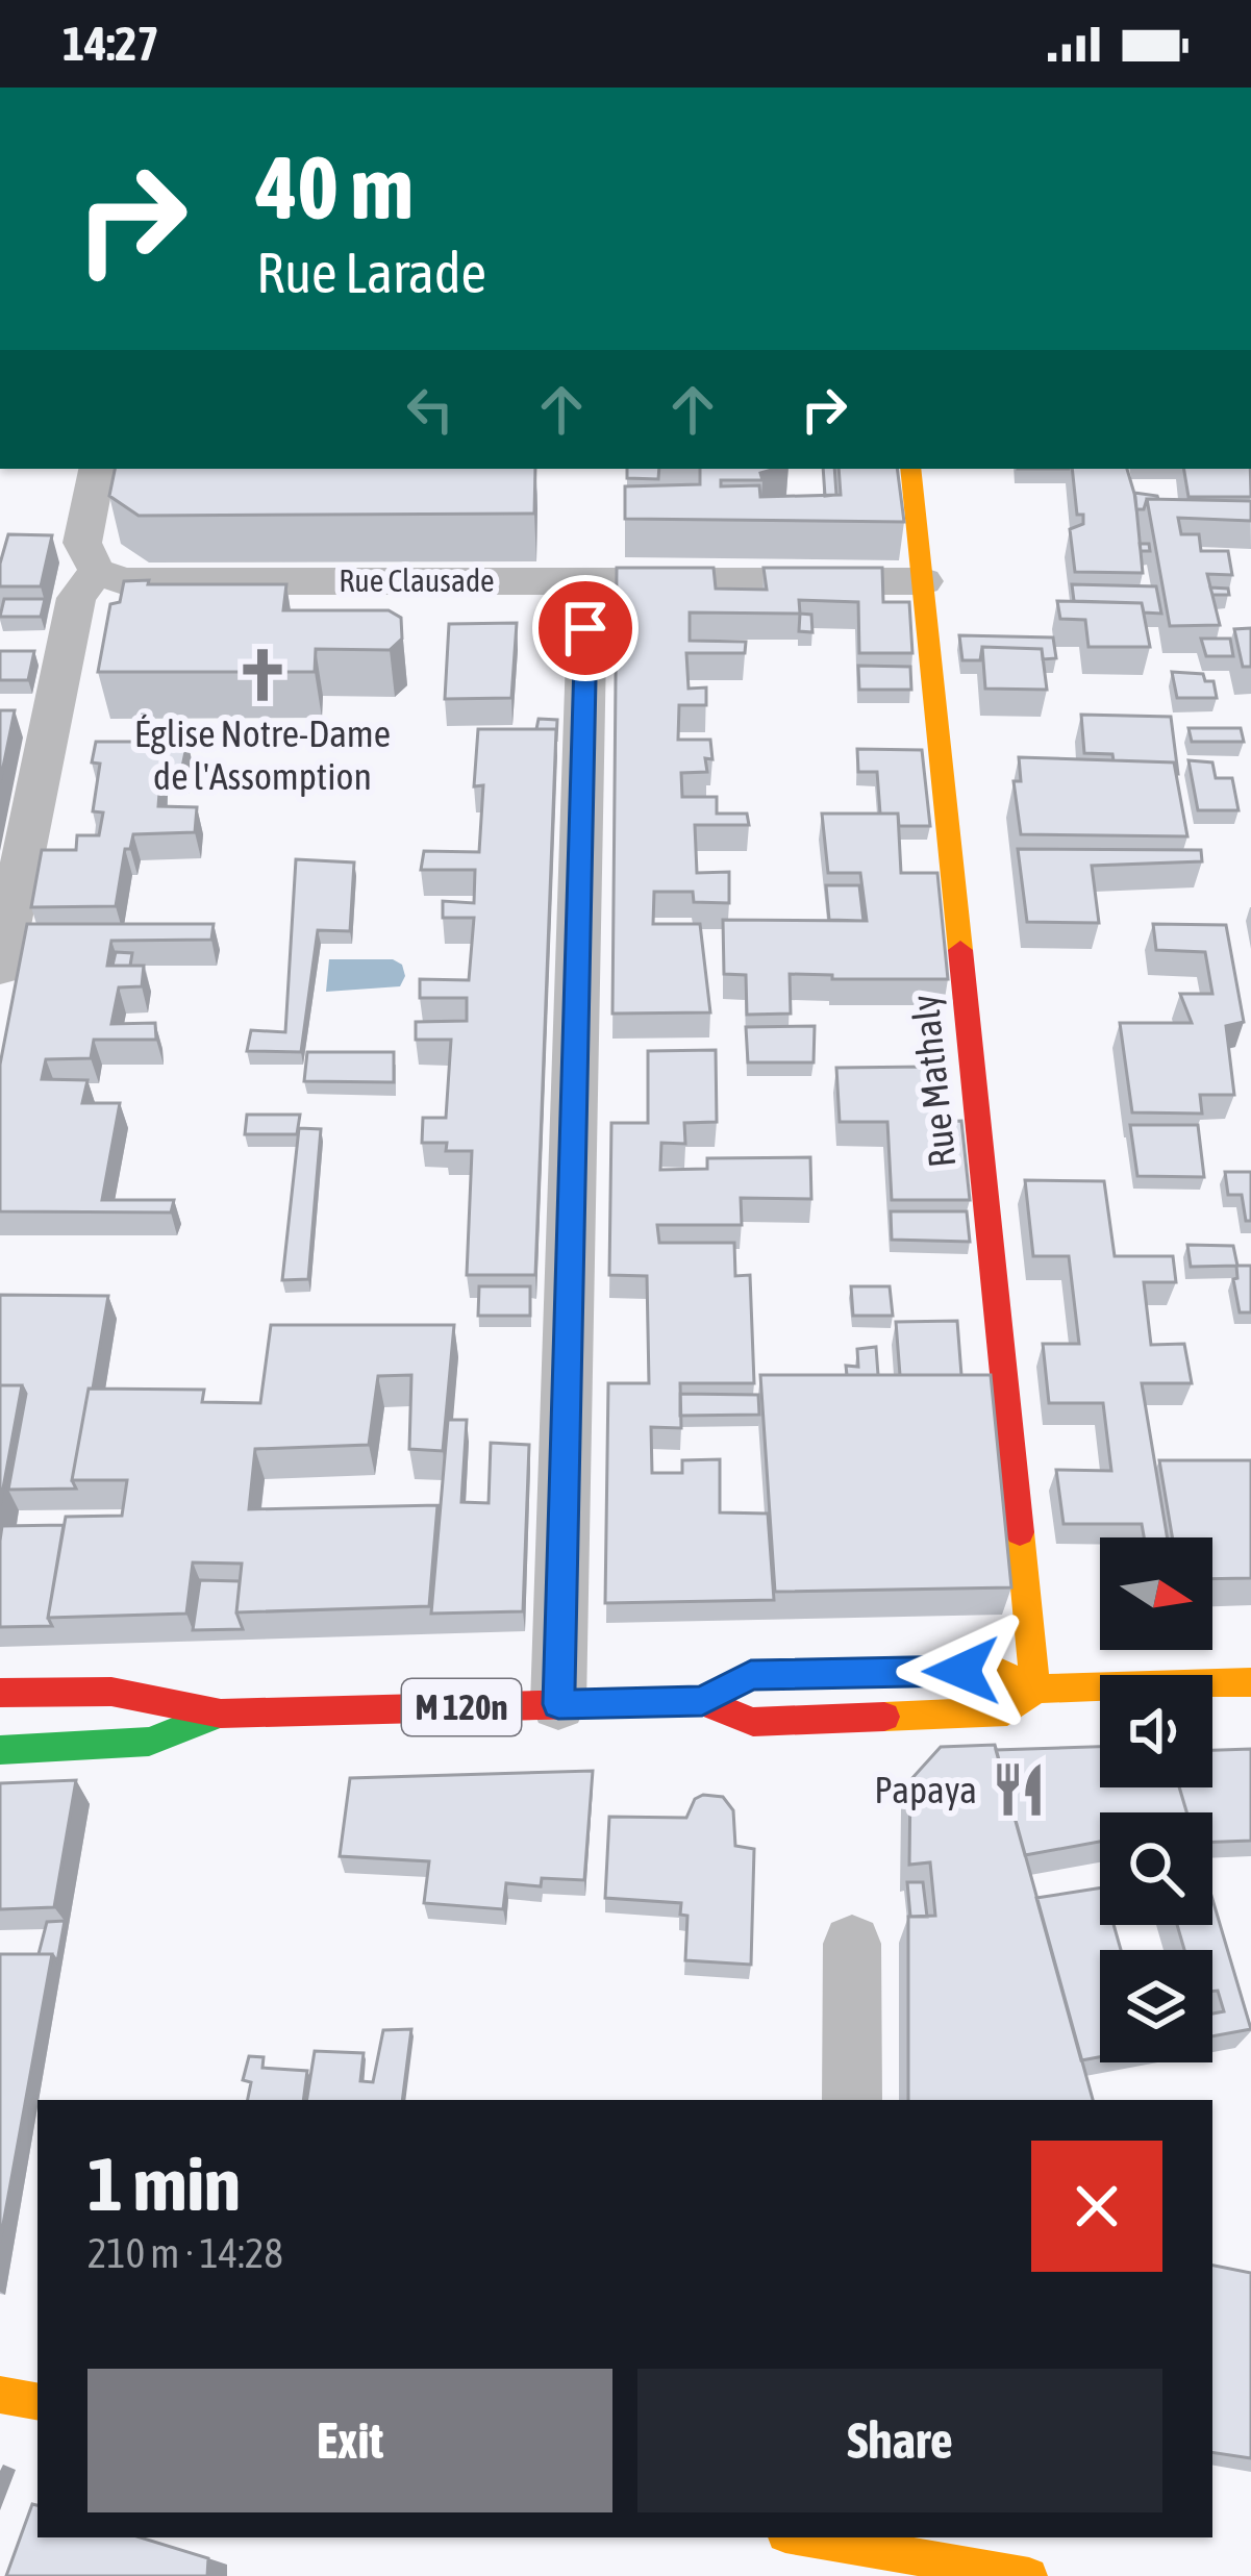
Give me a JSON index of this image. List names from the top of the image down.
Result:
{
  "streets": {
    "street": ["Rue Clausade", "Rue Mathaly", "M 120n"]
  },
  "crossings": [
    ["Rue Clausade", "Rue Mathaly"],
    ["Rue Mathaly", "M 120n"]
  ],
  "places": {
    "church": ["Église Notre-Dame de l'Assomption"],
    "restaurant": ["Papaya"]
  },
  "north": "right",
  "page": {
    "status": "14:27",
    "turn": ["40 m", "Rue Larade"],
    "heading": ["1 min", "210 m · 14:28"],
    "buttons": ["Exit", "Share"]
  }
}
